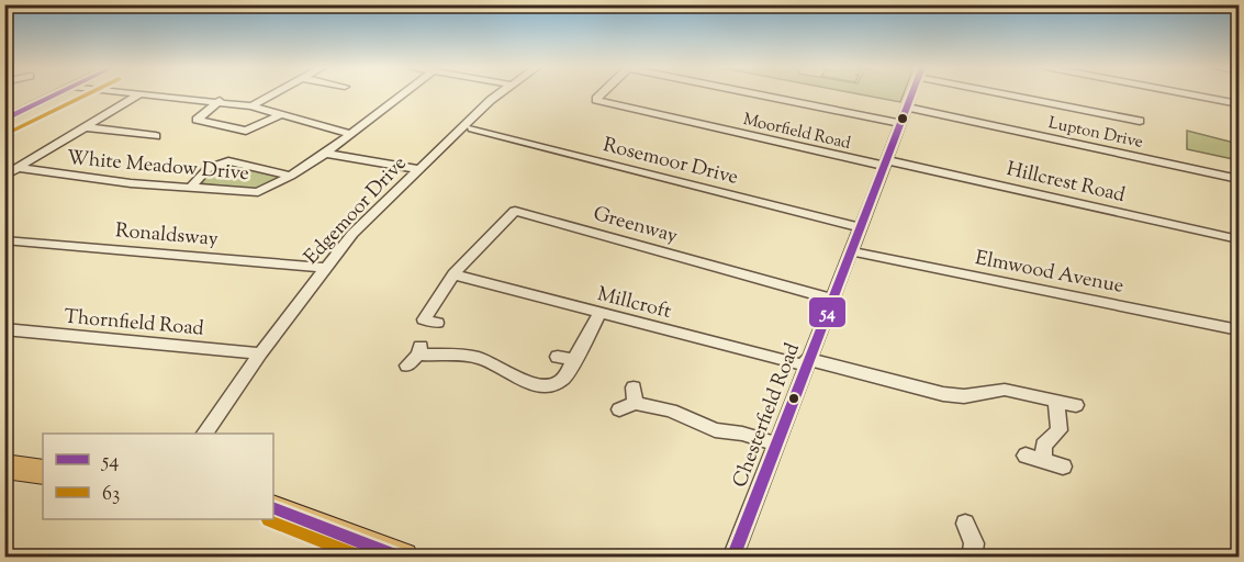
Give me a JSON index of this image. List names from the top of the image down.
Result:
{
  "streets": {
    "street": [
      "Moorfield Road",
      "Lupton Drive",
      "Rosemoor Drive",
      "White Meadow Drive",
      "Hillcrest Road",
      "Edgemoor Drive",
      "Greenway",
      "Ronaldsway",
      "Elmwood Avenue",
      "Millcroft",
      "Thornfield Road",
      "Chesterfield Road"
    ]
  },
  "crossings": [
    ["Moorfield Road", "Hillcrest Road"],
    ["Moorfield Road", "Chesterfield Road"],
    ["Lupton Drive", "Chesterfield Road"],
    ["Rosemoor Drive", "Chesterfield Road"],
    ["Hillcrest Road", "Chesterfield Road"],
    ["Edgemoor Drive", "Ronaldsway"],
    ["Edgemoor Drive", "Thornfield Road"],
    ["Greenway", "Millcroft"],
    ["Greenway", "Chesterfield Road"],
    ["Elmwood Avenue", "Chesterfield Road"],
    ["Millcroft", "Chesterfield Road"]
  ],
  "lines": ["transit line 54", "transit line 63"],
  "legend": ["54", "63"]
}
